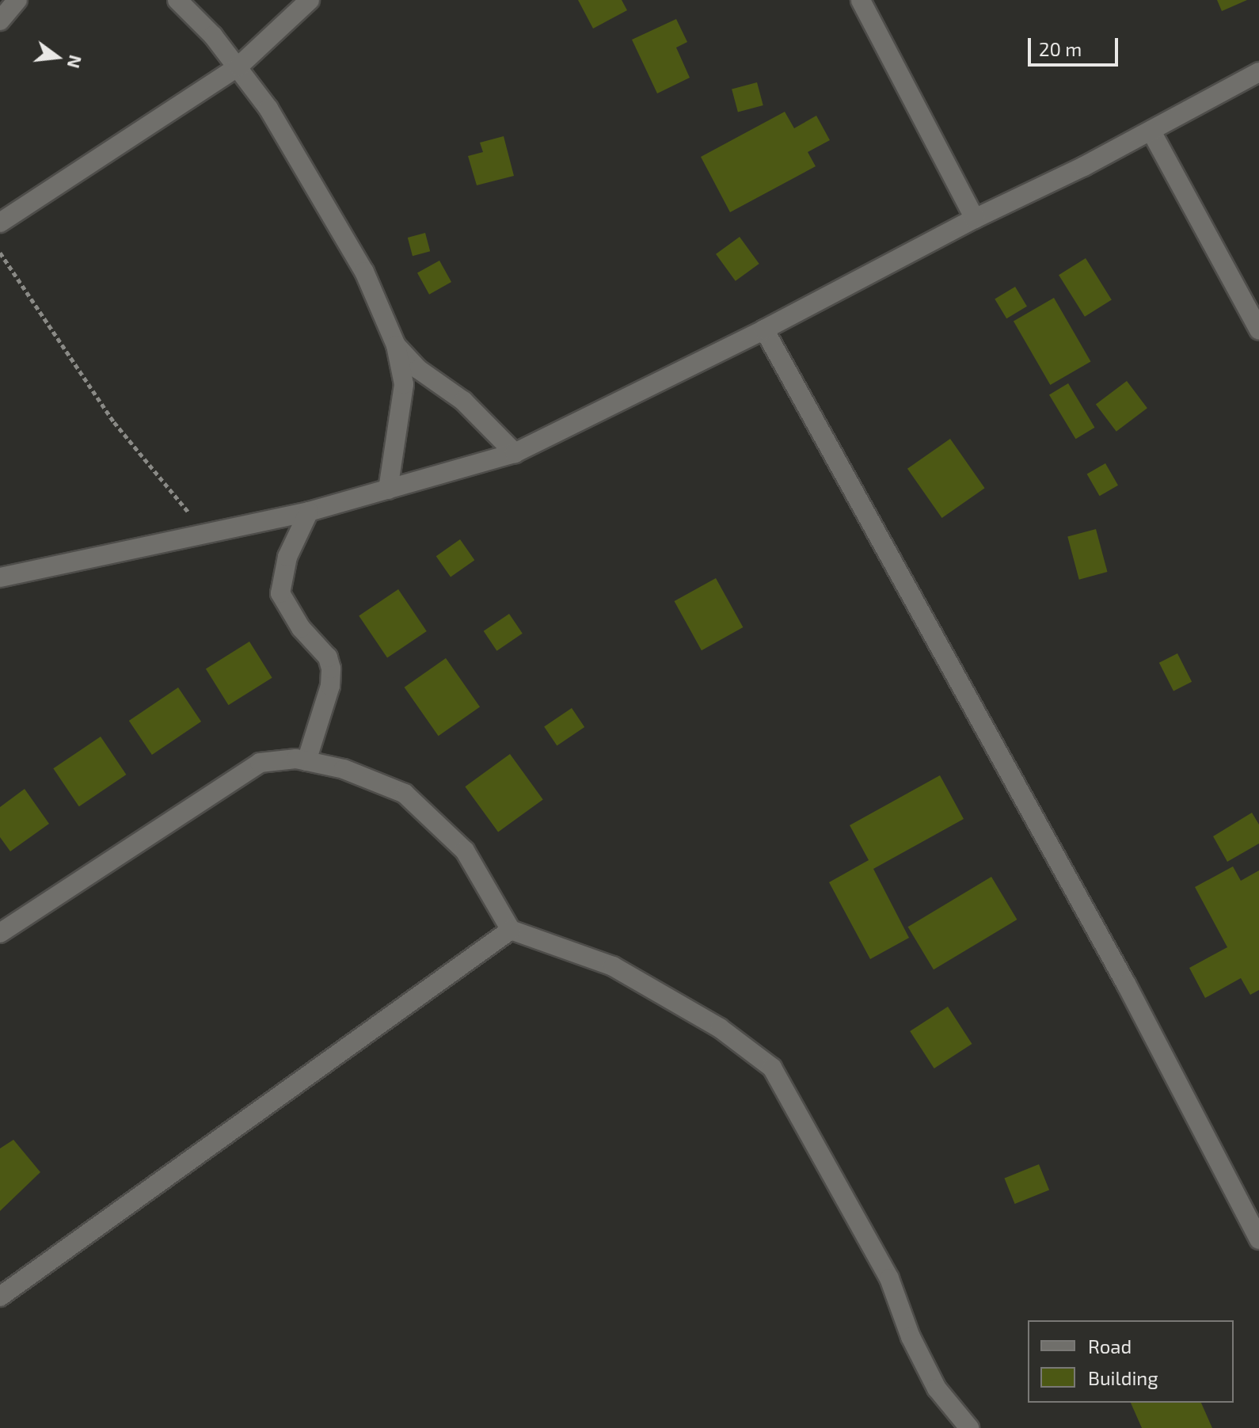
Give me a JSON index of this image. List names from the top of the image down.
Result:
{
  "legend": ["Road", "Building"],
  "scale_bar": "20 m",
  "north": "right"
}
